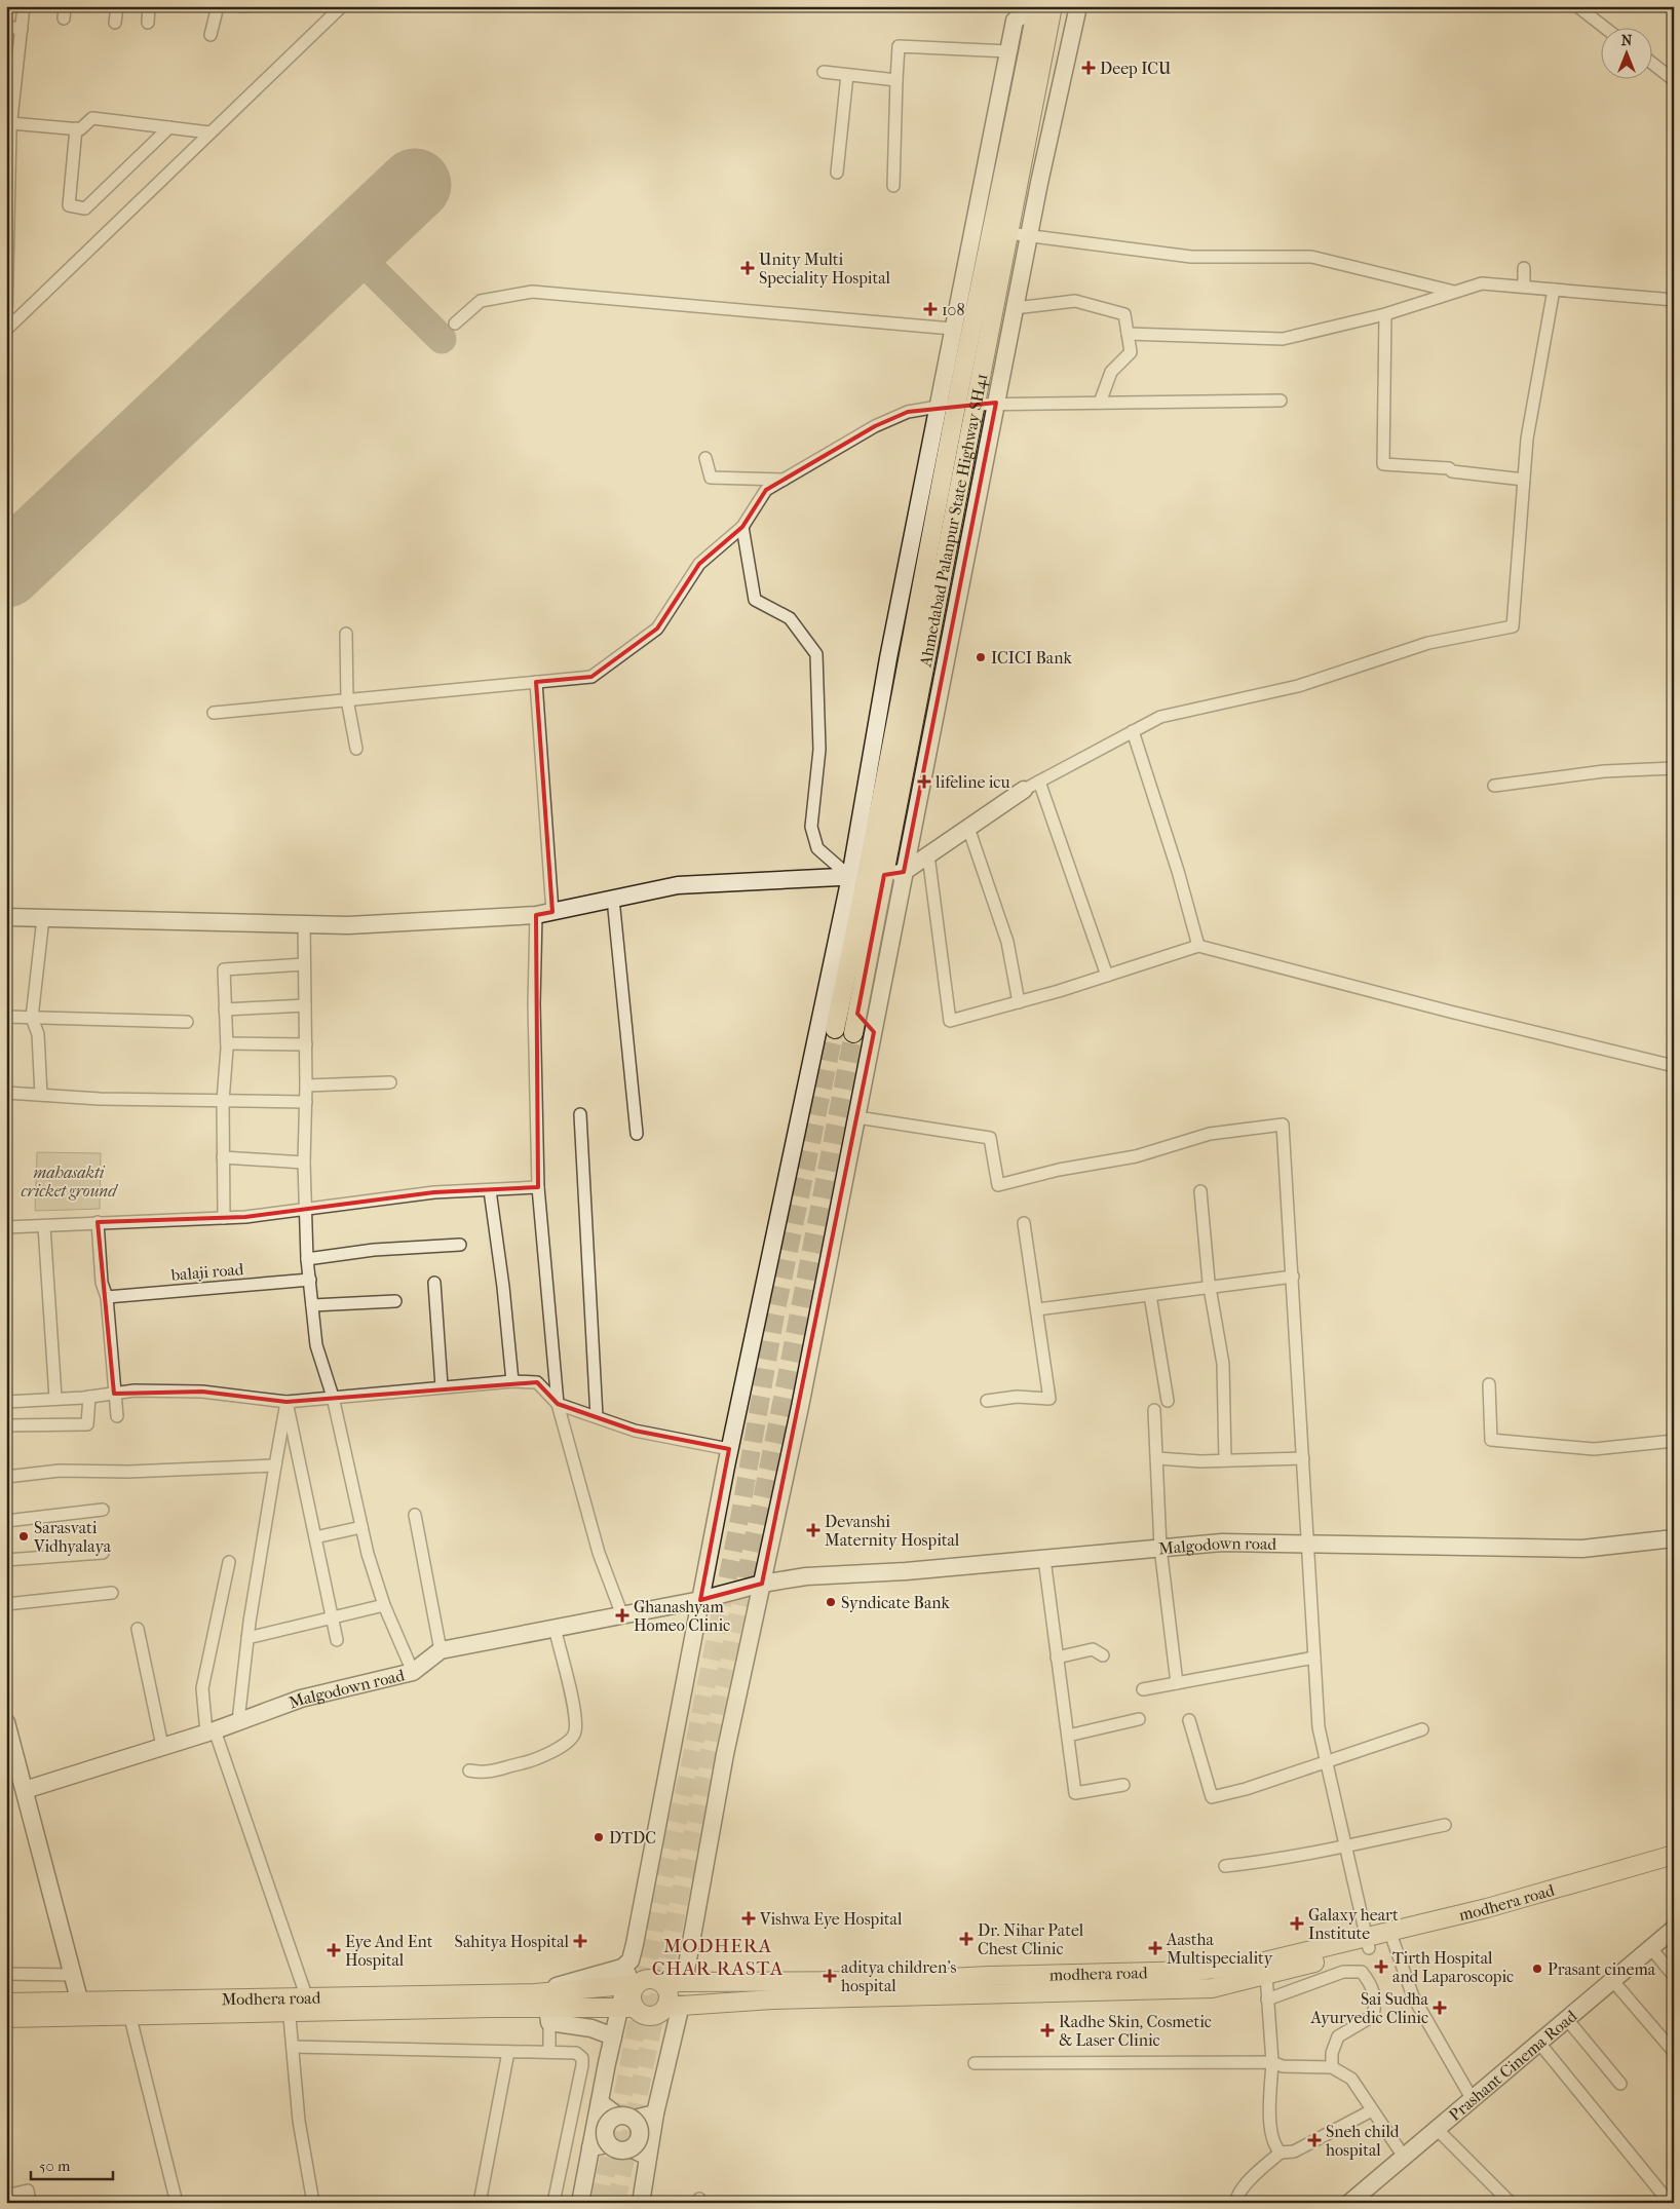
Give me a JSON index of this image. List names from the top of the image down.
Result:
{
  "streets": {
    "main road": ["Ahmedabad Palanpur State Highway SH41", "modhera road", "Modhera road"],
    "street": ["balaji road", "Malgodown road", "Prashant Cinema Road"]
  },
  "crossings": [
    ["modhera road", "Modhera road"]
  ],
  "districts": ["MODHERA CHAR RASTA"],
  "parks": ["mahasakti cricket ground"],
  "places": {
    "health": [
      "Deep ICU",
      "Unity Multi Speciality Hospital",
      "108",
      "lifeline icu",
      "Devanshi Maternity Hospital",
      "Ghanashyam Homeo Clinic",
      "Vishwa Eye Hospital",
      "Galaxy heart Institute",
      "Dr. Nihar Patel Chest Clinic",
      "Sahitya Hospital",
      "Aastha Multispeciality",
      "Eye And Ent Hospital",
      "Tirth Hospital and Laparoscopic",
      "aditya children's hospital",
      "Sai Sudha Ayurvedic Clinic",
      "Radhe Skin, Cosmetic & Laser Clinic",
      "Sneh child hospital"
    ],
    "other": [
      "ICICI Bank",
      "Sarasvati Vidhyalaya",
      "Syndicate Bank",
      "DTDC",
      "Prasant cinema"
    ]
  },
  "scale_bar": "50 m",
  "north": "top"
}
